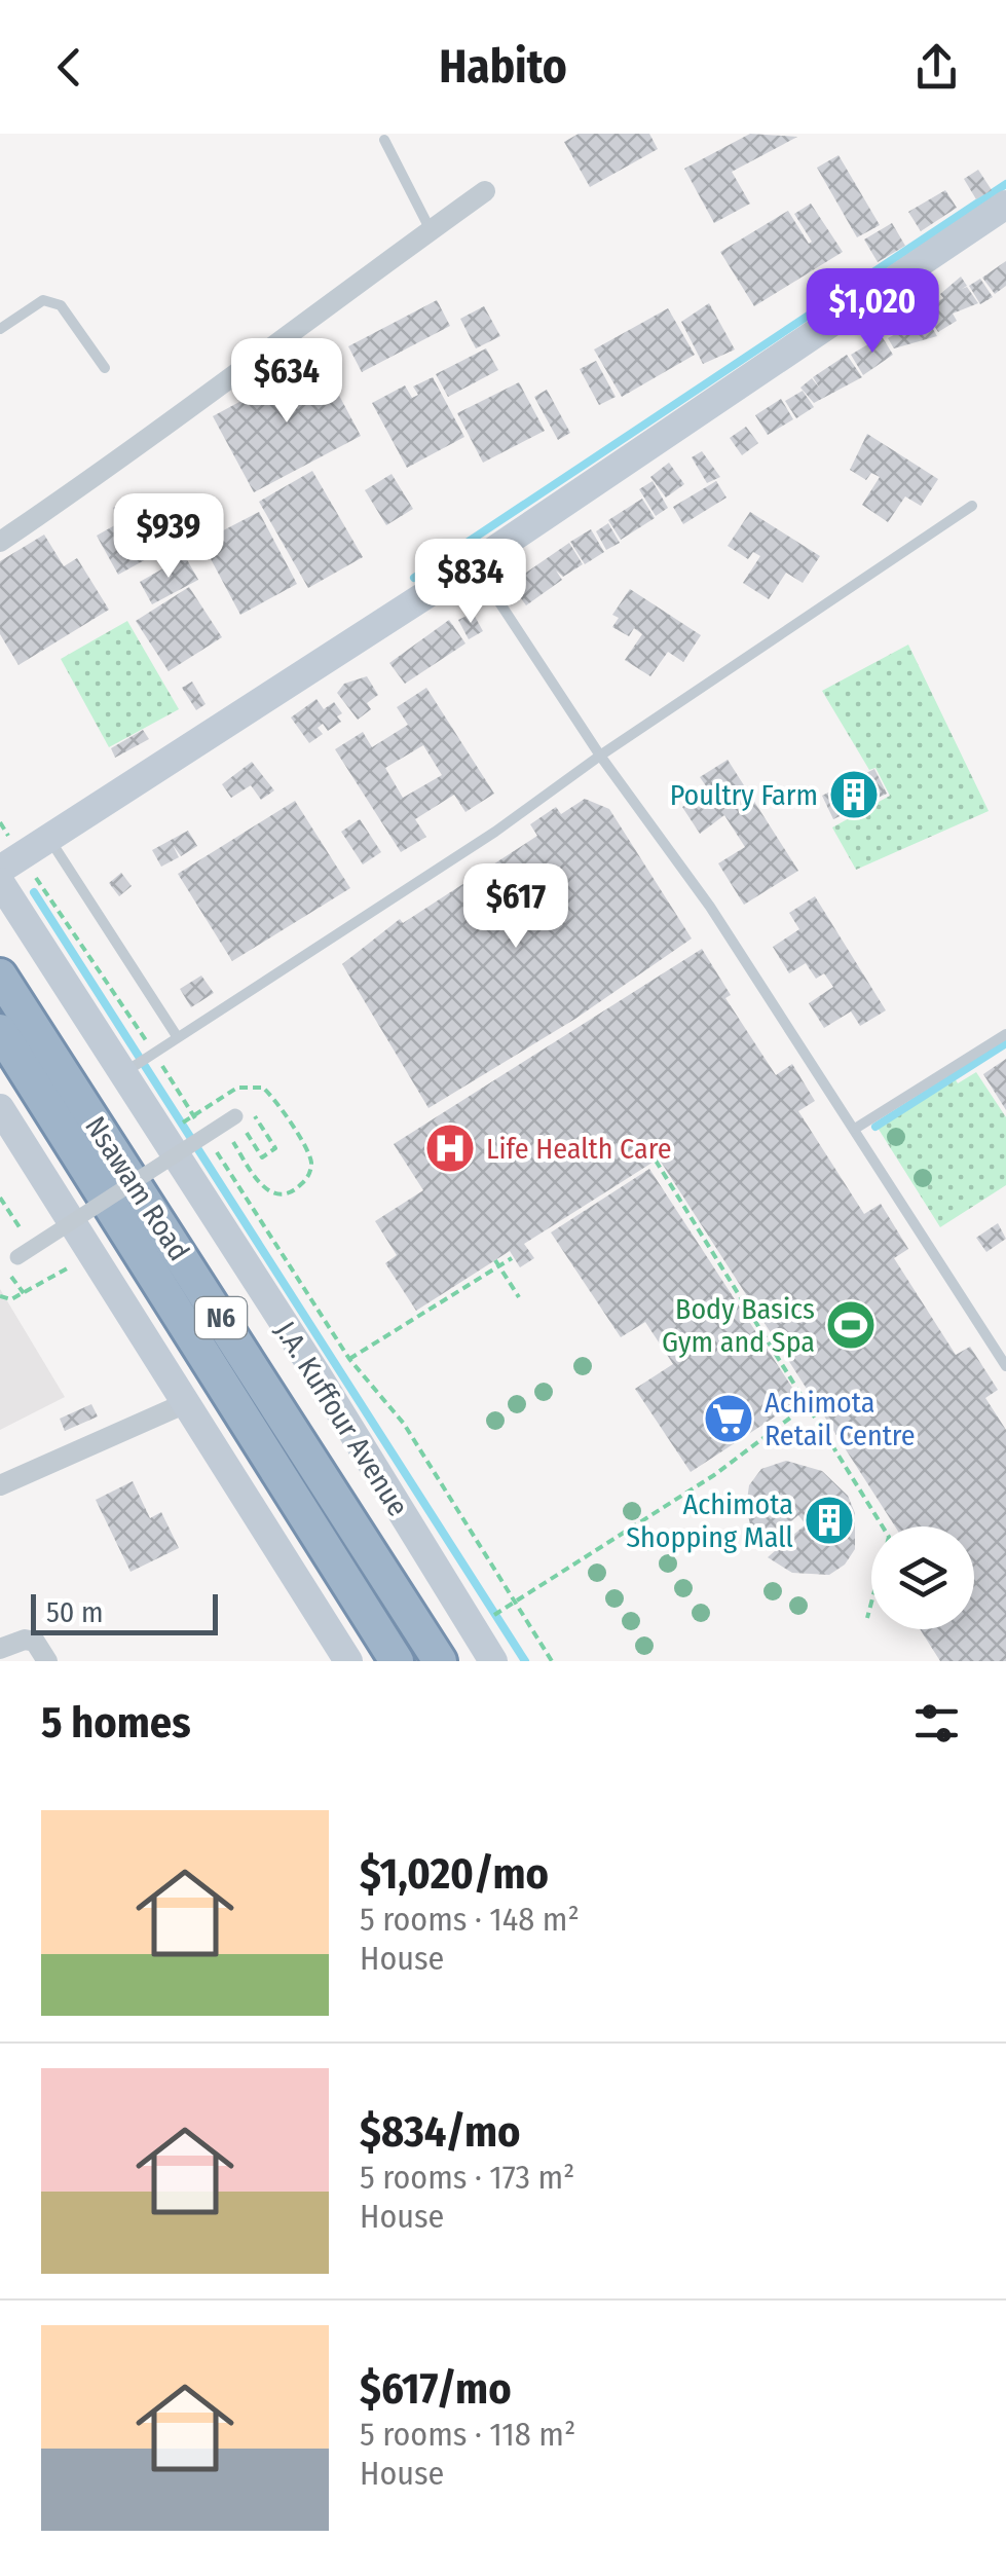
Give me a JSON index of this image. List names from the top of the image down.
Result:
{
  "streets": {
    "highway": ["Nsawam Road", "N6"],
    "main road": ["J.A. Kuffour Avenue"]
  },
  "places": {
    "building": ["Poultry Farm", "Achimota Shopping Mall"],
    "hospital": ["Life Health Care"],
    "sports": ["Body Basics Gym and Spa"],
    "supermarket": ["Achimota Retail Centre"]
  },
  "scale_bar": "50 m",
  "page": {
    "header": "Habito",
    "price": [
      "$1,020",
      "$634",
      "$939",
      "$834",
      "$617"
    ],
    "scale": "50 m",
    "heading": "5 homes",
    "list": [
      {
        "name": "$1,020/mo",
        "note": "5 rooms · 148 m² · House"
      },
      {
        "name": "$834/mo",
        "note": "5 rooms · 173 m² · House"
      },
      {
        "name": "$617/mo",
        "note": "5 rooms · 118 m² · House"
      }
    ]
  }
}
